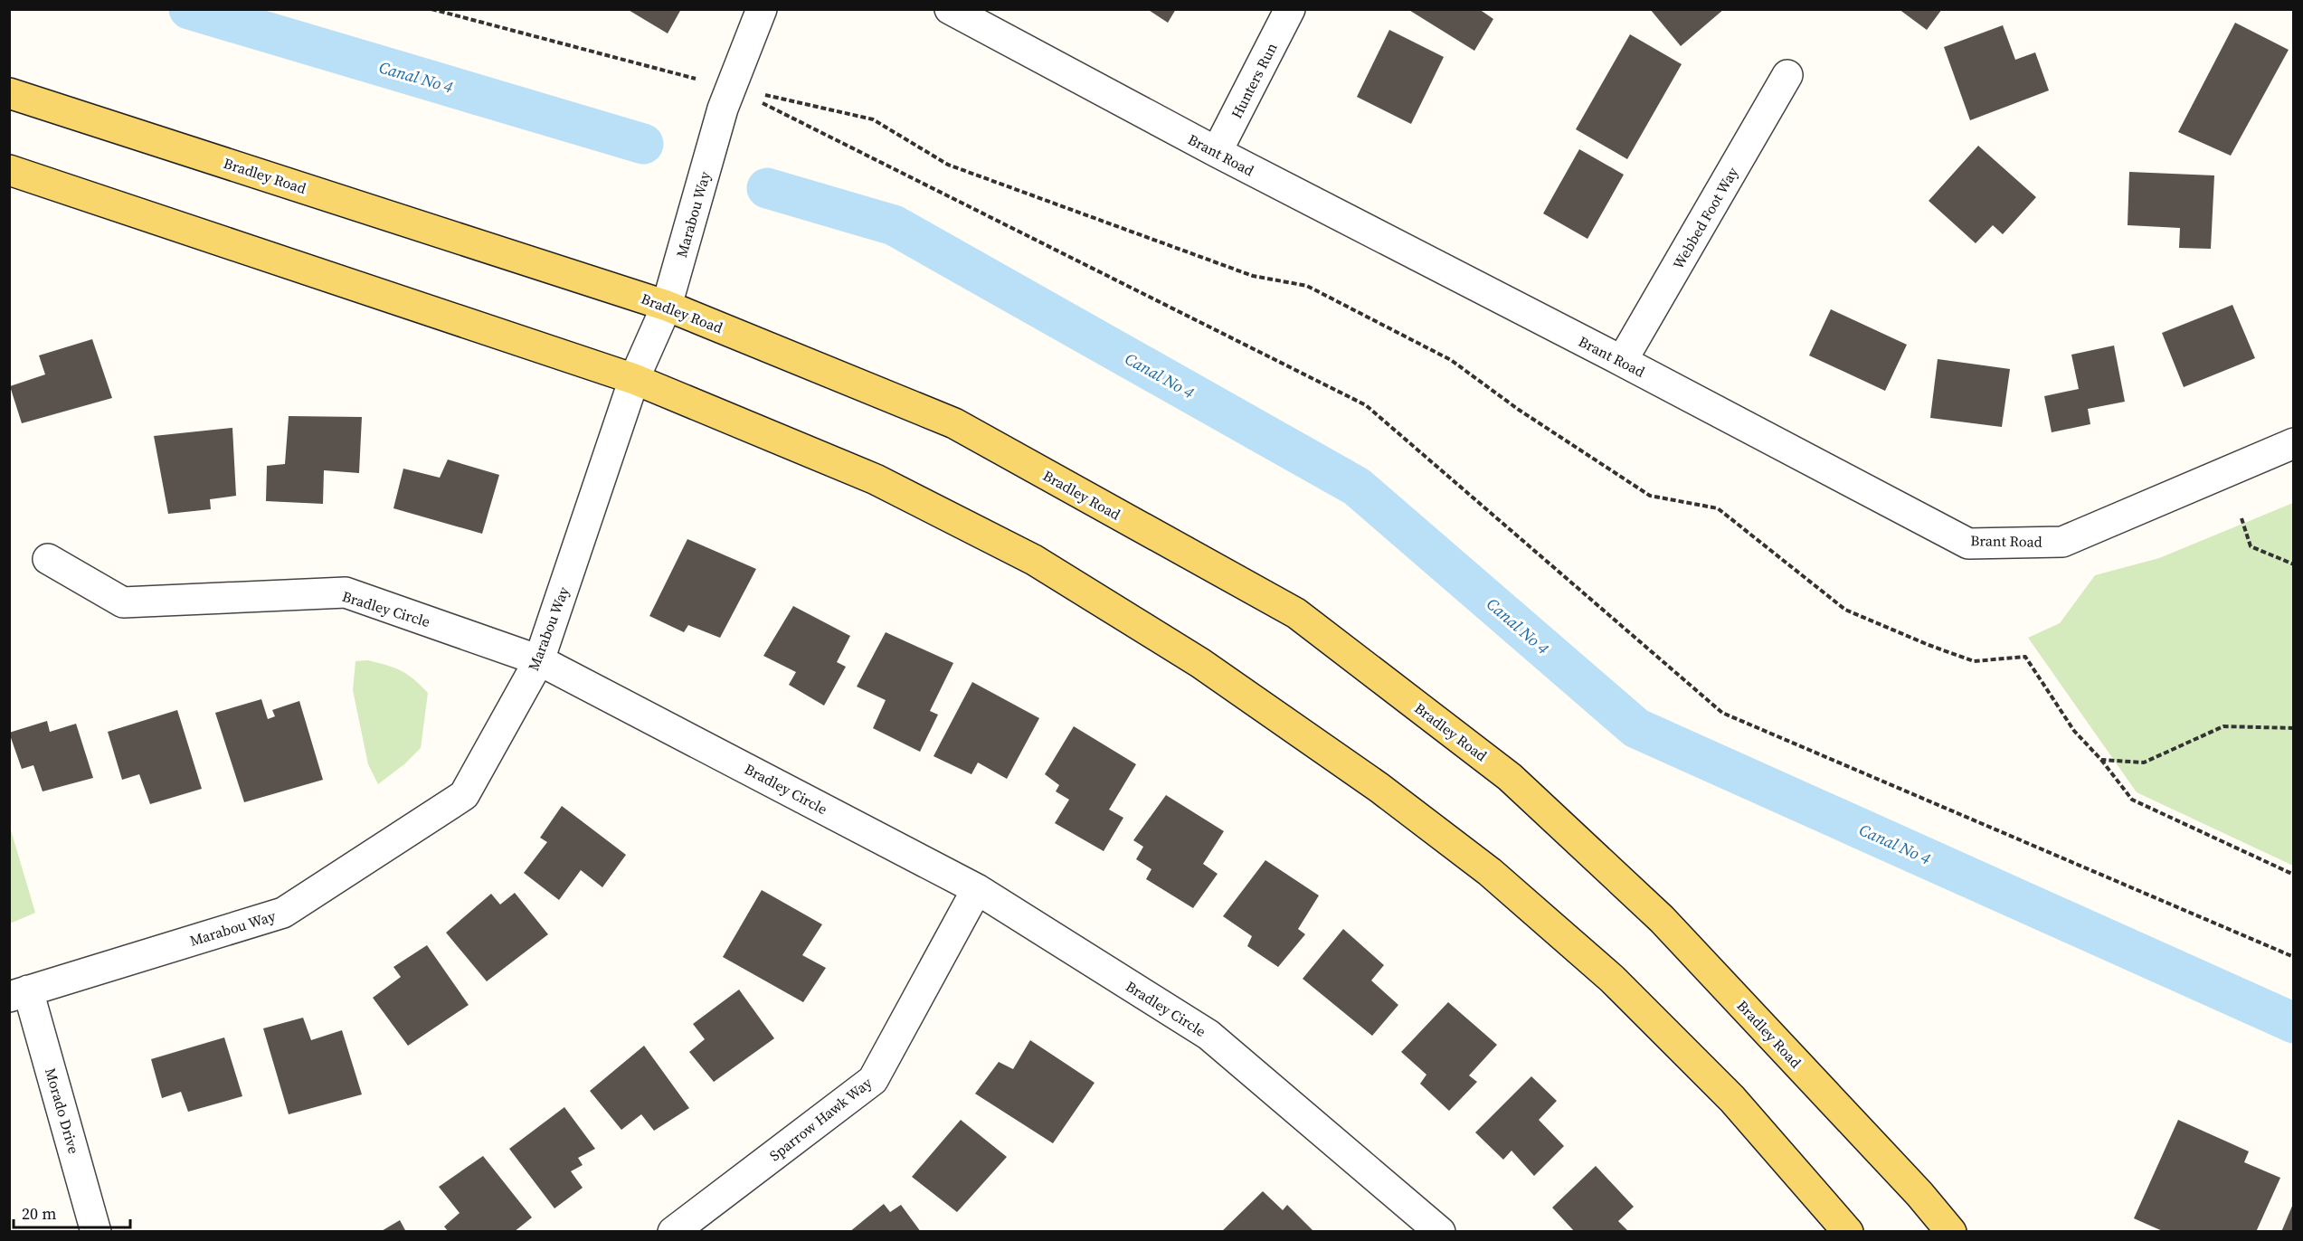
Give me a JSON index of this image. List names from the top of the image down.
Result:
{
  "streets": {
    "main road": ["Bradley Road"],
    "street": [
      "Hunters Run",
      "Brant Road",
      "Marabou Way",
      "Webbed Foot Way",
      "Bradley Circle",
      "Morado Drive",
      "Sparrow Hawk Way"
    ]
  },
  "crossings": [
    ["Hunters Run", "Brant Road"],
    ["Brant Road", "Webbed Foot Way"],
    ["Bradley Road", "Marabou Way"],
    ["Marabou Way", "Bradley Circle"],
    ["Marabou Way", "Morado Drive"],
    ["Bradley Circle", "Sparrow Hawk Way"]
  ],
  "water": ["Canal No 4"],
  "scale_bar": "20 m"
}
